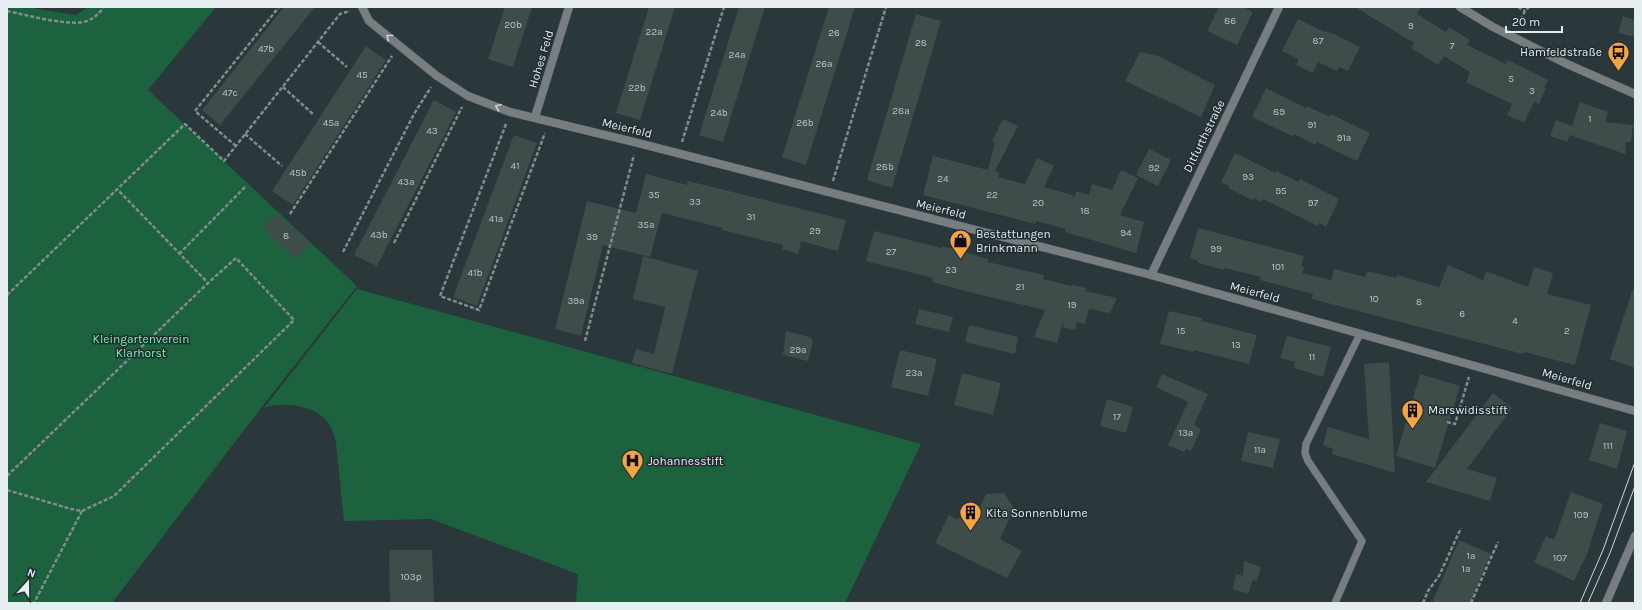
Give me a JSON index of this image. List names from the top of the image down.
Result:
{
  "streets": {
    "street": ["Hohes Feld", "Meierfeld", "Ditfurthstraße"]
  },
  "crossings": [
    ["Hohes Feld", "Meierfeld"],
    ["Meierfeld", "Ditfurthstraße"]
  ],
  "parks": ["Kleingartenverein Klarhorst"],
  "places": {
    "bus stop": ["Hamfeldstraße"],
    "shop": ["Bestattungen Brinkmann"],
    "building": ["Marswidisstift", "Kita Sonnenblume"],
    "hospital": ["Johannesstift"]
  },
  "house_numbers": [
    "86",
    "20b",
    "9",
    "22a",
    "26",
    "87",
    "28",
    "7",
    "47b",
    "24a",
    "26a",
    "45",
    "5",
    "22b",
    "3",
    "47c",
    "28a",
    "89",
    "24b",
    "1",
    "45a",
    "26b",
    "91",
    "43",
    "91a",
    "41",
    "28b",
    "92",
    "45b",
    "93",
    "24",
    "43a",
    "95",
    "35",
    "22",
    "33",
    "20",
    "97",
    "18",
    "31",
    "41a",
    "35a",
    "29",
    "94",
    "43b",
    "8",
    "39",
    "99",
    "27",
    "101",
    "23",
    "41b",
    "21",
    "10",
    "39a",
    "8",
    "19",
    "6",
    "4",
    "15",
    "2",
    "13",
    "29a",
    "11",
    "23a",
    "17",
    "13a",
    "111",
    "11a",
    "109",
    "1a",
    "107",
    "1a",
    "103p"
  ],
  "scale_bar": "20 m",
  "north": "top"
}
